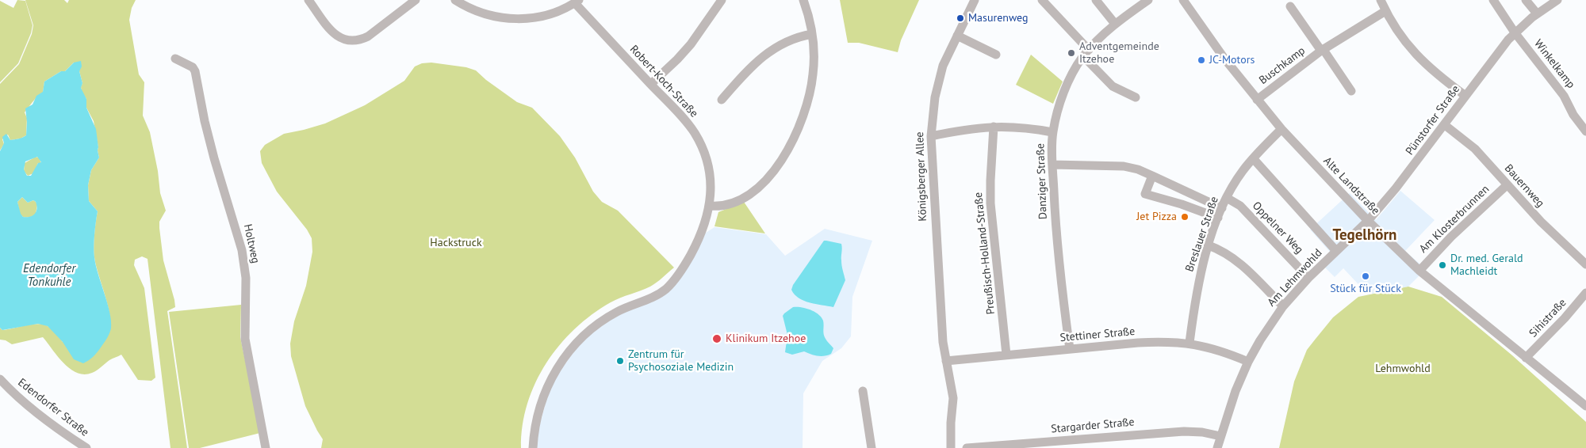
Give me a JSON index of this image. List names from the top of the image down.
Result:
{
  "streets": {
    "street": [
      "Winkelkamp",
      "Buschkamp",
      "Robert-Koch-Straße",
      "Pünstorfer Straße",
      "Königsberger Allee",
      "Danziger Straße",
      "Alte Landstraße",
      "Bauernweg",
      "Am Klosterbrunnen",
      "Oppelner Weg",
      "Breslauer Straße",
      "Holtweg",
      "Preußisch-Holland-Straße",
      "Am Lehmwohld",
      "Sihistraße",
      "Stettiner Straße",
      "Edendorfer Straße",
      "Stargarder Straße"
    ]
  },
  "crossings": [
    ["Winkelkamp", "Pünstorfer Straße"],
    ["Buschkamp", "Alte Landstraße"],
    ["Pünstorfer Straße", "Alte Landstraße"],
    ["Pünstorfer Straße", "Bauernweg"],
    ["Pünstorfer Straße", "Am Lehmwohld"],
    ["Königsberger Allee", "Stettiner Straße"],
    ["Danziger Straße", "Stettiner Straße"],
    ["Alte Landstraße", "Am Klosterbrunnen"],
    ["Alte Landstraße", "Breslauer Straße"],
    ["Alte Landstraße", "Am Lehmwohld"],
    ["Alte Landstraße", "Sihistraße"],
    ["Bauernweg", "Am Klosterbrunnen"],
    ["Oppelner Weg", "Breslauer Straße"],
    ["Oppelner Weg", "Am Lehmwohld"],
    ["Breslauer Straße", "Stettiner Straße"],
    ["Preußisch-Holland-Straße", "Stettiner Straße"],
    ["Am Lehmwohld", "Stettiner Straße"],
    ["Am Lehmwohld", "Stargarder Straße"]
  ],
  "districts": ["Tegelhörn"],
  "water": ["Edendorfer Tonkuhle"],
  "parks": ["Hackstruck", "Lehmwohld"],
  "places": [
    "Masurenweg",
    "Adventgemeinde Itzehoe",
    "JC-Motors",
    "Jet Pizza",
    "Dr. med. Gerald Machleidt",
    "Stück für Stück",
    "Klinikum Itzehoe",
    "Zentrum für Psychosoziale Medizin"
  ]
}
